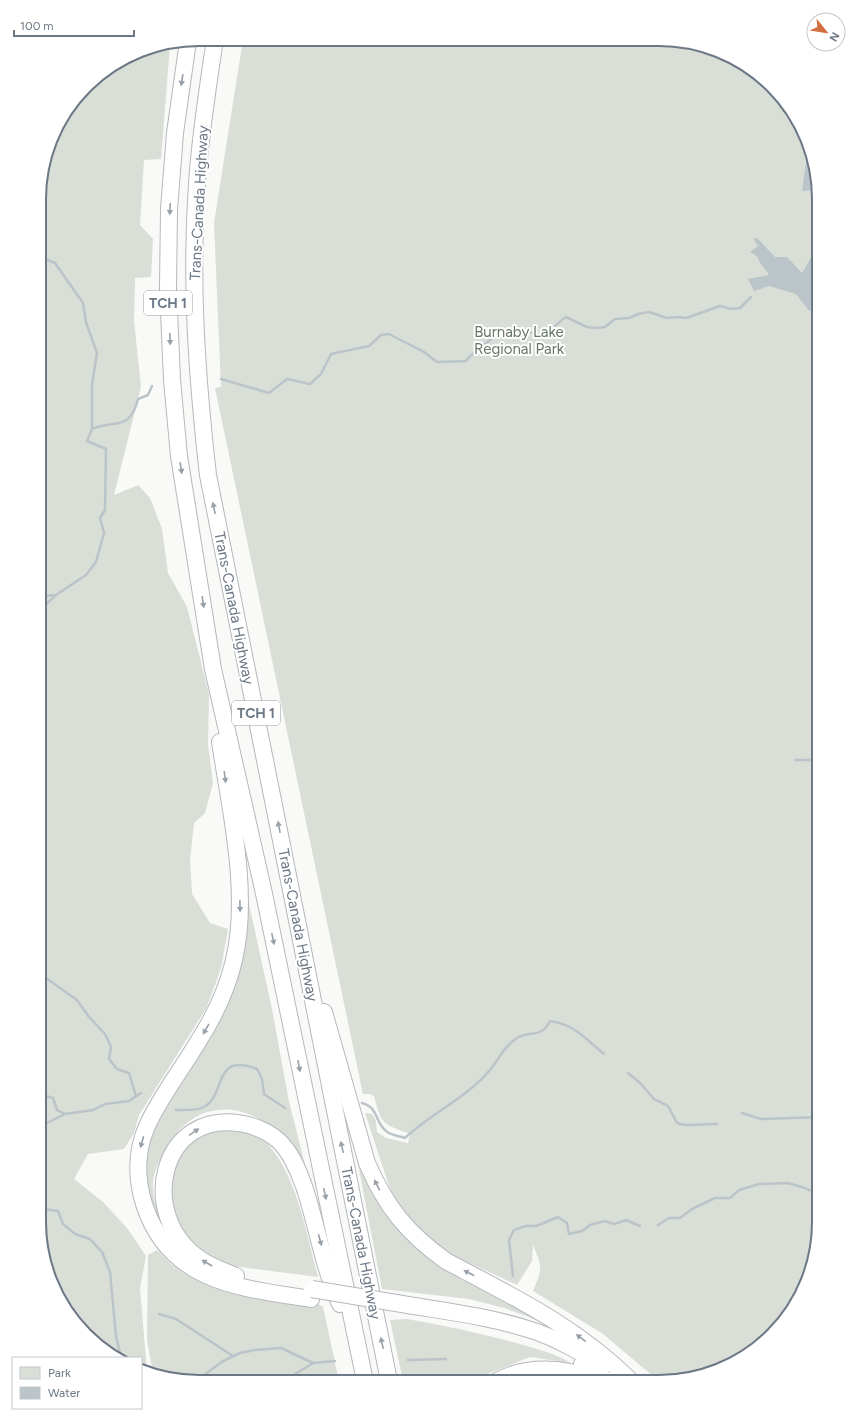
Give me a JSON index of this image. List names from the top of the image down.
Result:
{
  "streets": {
    "highway": ["Trans-Canada Highway", "TCH 1"]
  },
  "parks": ["Burnaby Lake Regional Park"],
  "legend": ["Park", "Water"],
  "scale_bar": "100 m",
  "north": "bottom right"
}
